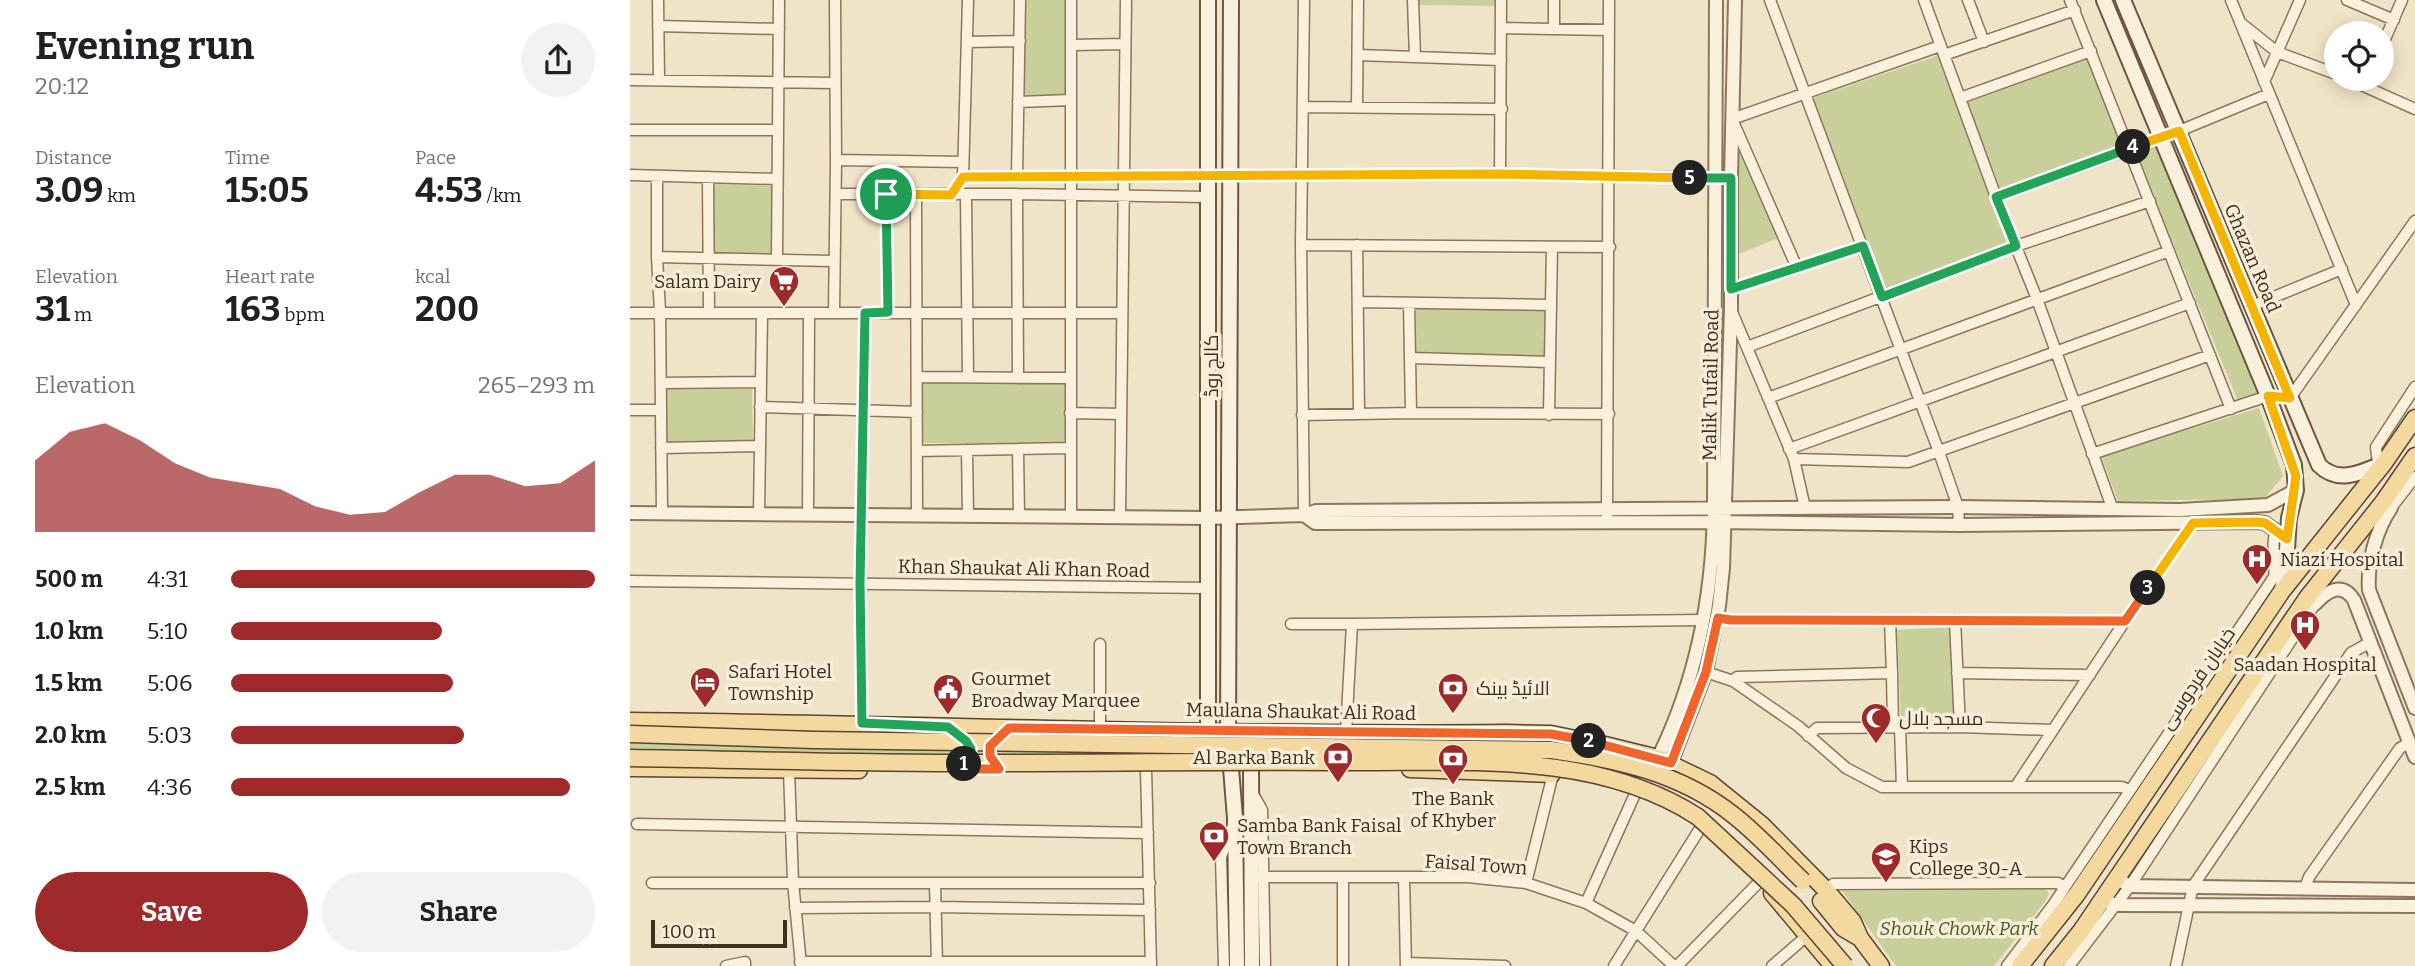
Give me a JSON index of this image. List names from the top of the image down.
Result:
{
  "streets": {
    "main road": [
      "Ghazan Road",
      "کالج روڈ",
      "خیابان فردوسی",
      "Maulana Shaukat Ali Road"
    ],
    "street": ["Malik Tufail Road", "Khan Shaukat Ali Khan Road", "Faisal Town"]
  },
  "crossings": [
    ["Ghazan Road", "خیابان فردوسی"],
    ["کالج روڈ", "Khan Shaukat Ali Khan Road"],
    ["کالج روڈ", "Maulana Shaukat Ali Road"],
    ["Malik Tufail Road", "Maulana Shaukat Ali Road"]
  ],
  "parks": ["Shouk Chowk Park"],
  "places": {
    "supermarket": ["Salam Dairy"],
    "hospital": ["Niazi Hospital", "Saadan Hospital"],
    "hotel": ["Safari Hotel Township"],
    "bank": [
      "الائیڈ بینک",
      "Al Barka Bank",
      "The Bank of Khyber",
      "Samba Bank Faisal Town Branch"
    ],
    "public building": ["Gourmet Broadway Marquee"],
    "mosque": ["مسجد بلال"],
    "school or university": ["Kips College 30-A"]
  },
  "scale_bar": "100 m",
  "page": {
    "heading": ["Evening run", "20:12"],
    "stats": [
      ["Distance", "3.09 km"],
      ["Time", "15:05"],
      ["Pace", "4:53 /km"],
      ["Elevation", "31 m"],
      ["Heart rate", "163 bpm"],
      ["kcal", "200"]
    ],
    "pins": [
      "4",
      "5",
      "3",
      "2",
      "1"
    ],
    "chart": ["Elevation", "265–293 m"],
    "list": [
      {
        "name": "500 m",
        "note": "4:31"
      },
      {
        "name": "1.0 km",
        "note": "5:10"
      },
      {
        "name": "1.5 km",
        "note": "5:06"
      },
      {
        "name": "2.0 km",
        "note": "5:03"
      },
      {
        "name": "2.5 km",
        "note": "4:36"
      }
    ],
    "buttons": ["Save", "Share"],
    "scale": "100 m"
  }
}
